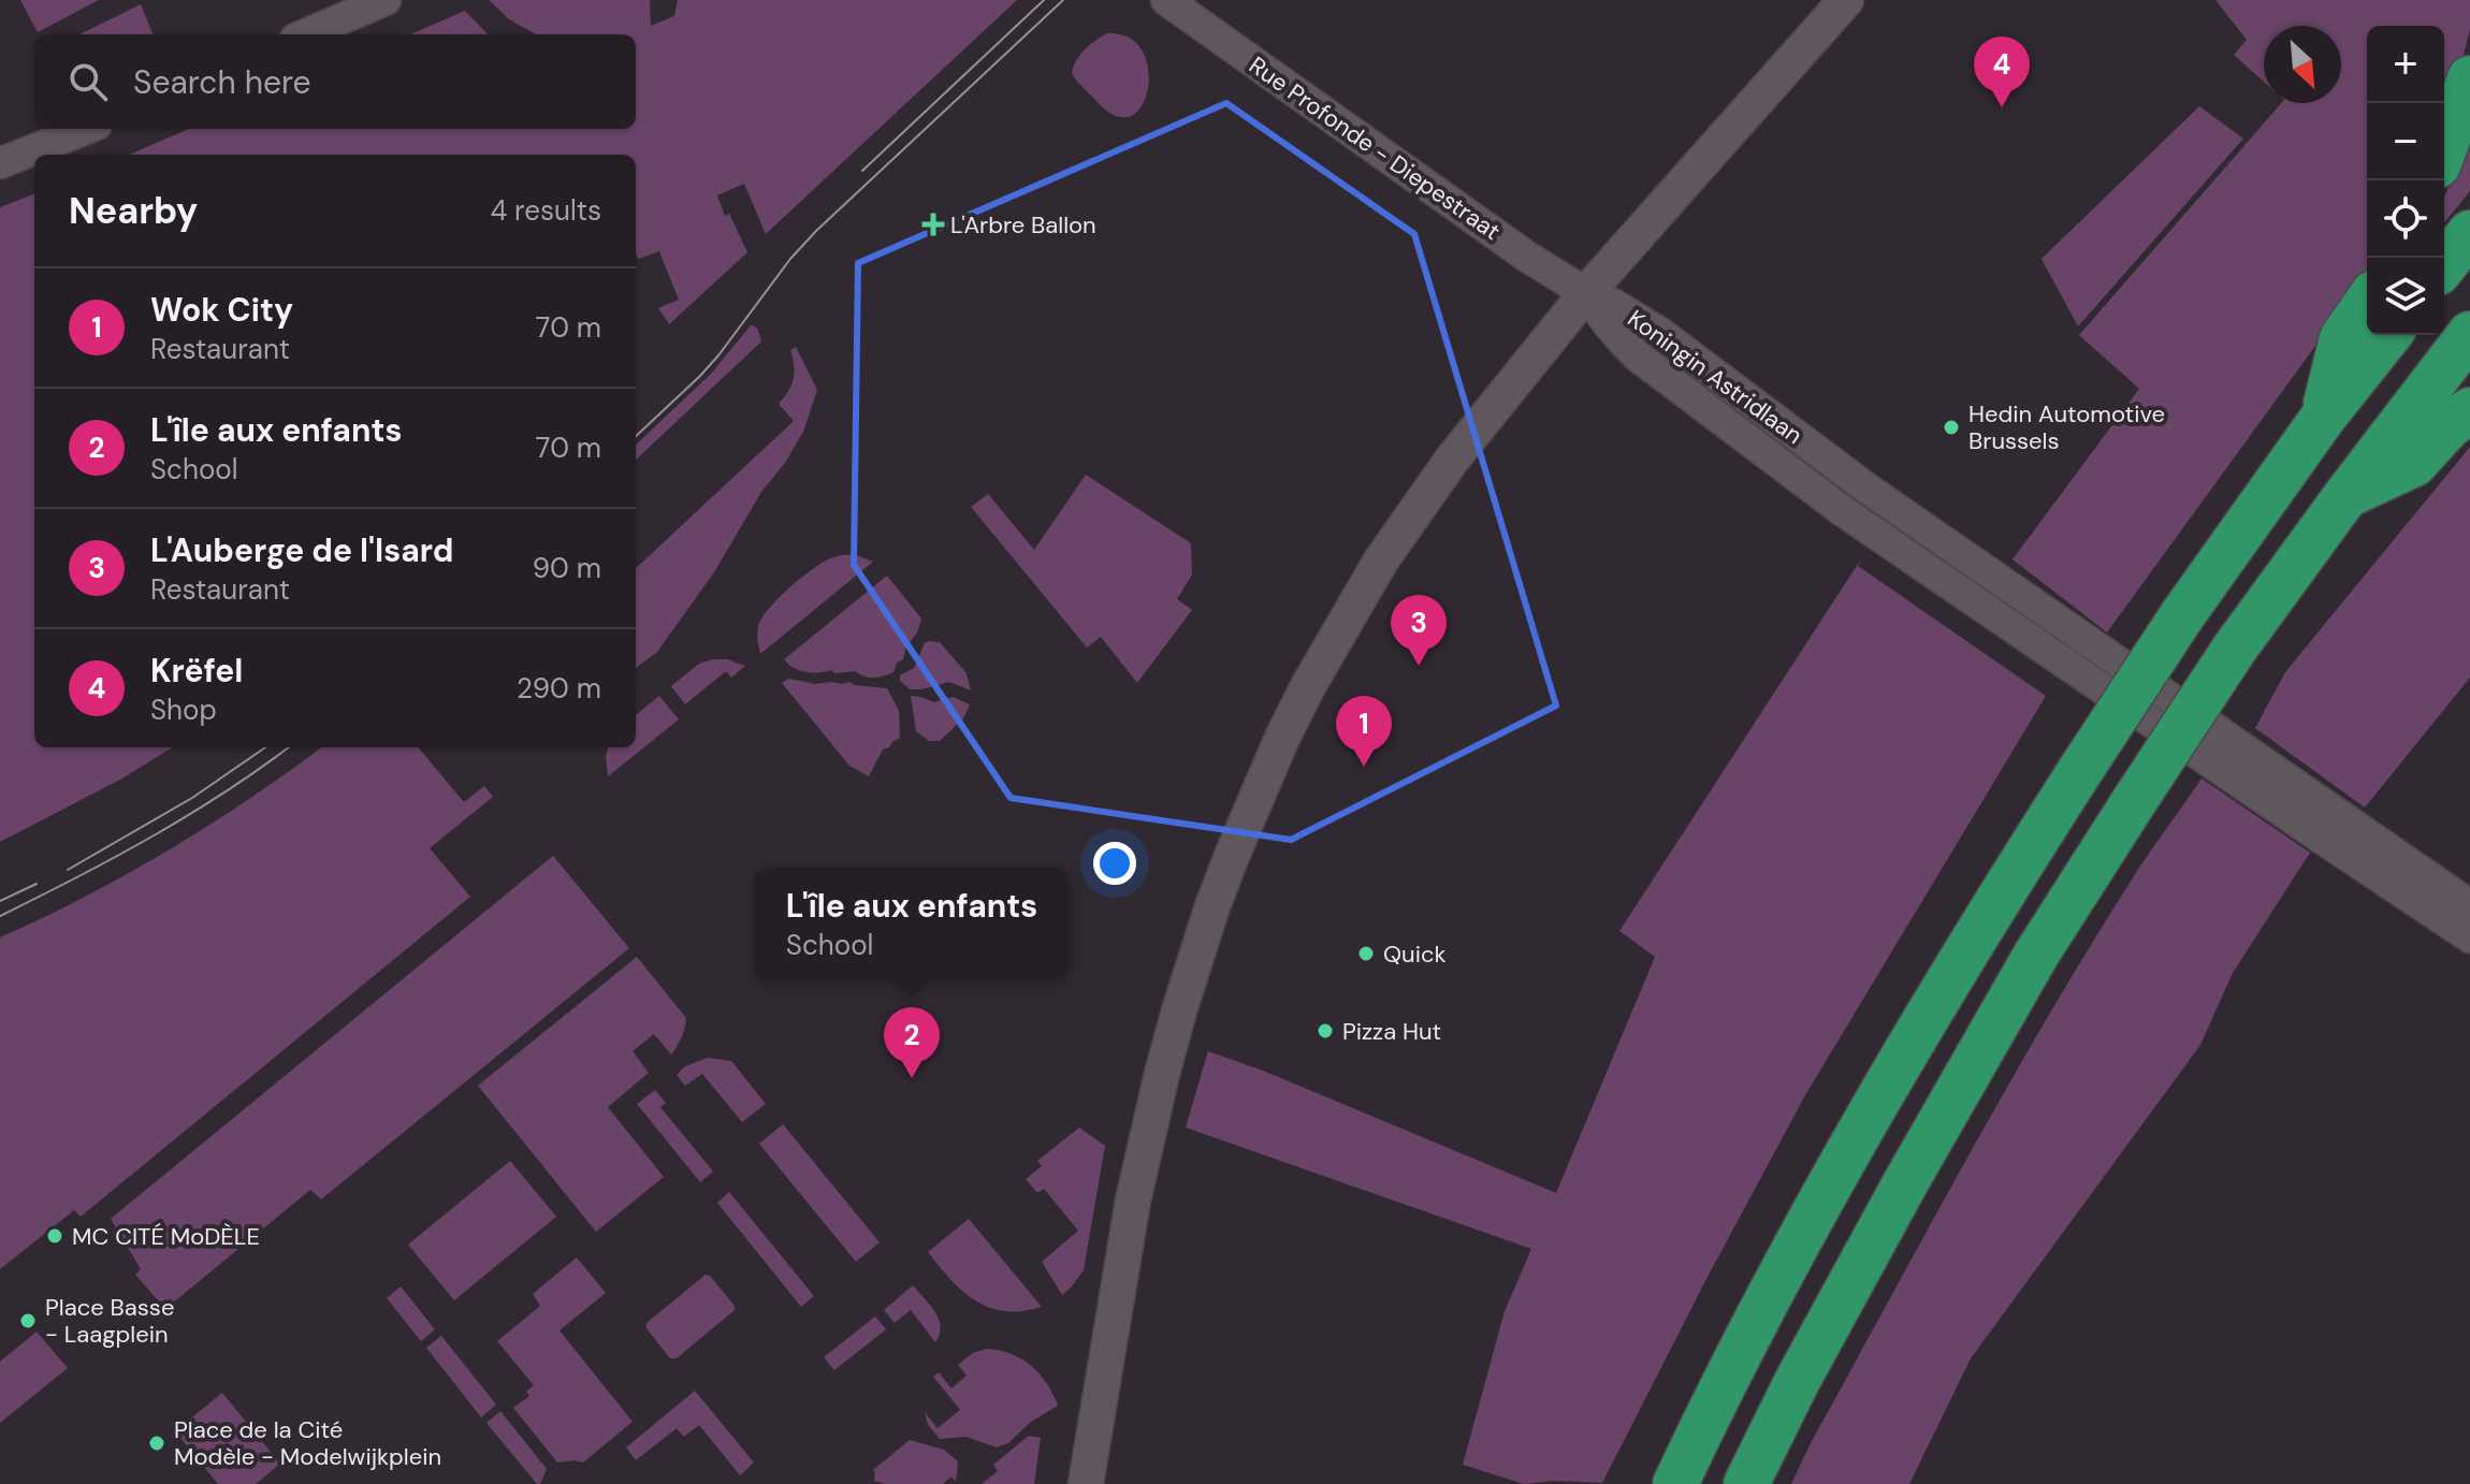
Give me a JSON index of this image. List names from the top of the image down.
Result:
{
  "streets": {
    "street": ["Rue Profonde - Diepestraat", "Koningin Astridlaan"]
  },
  "crossings": [
    ["Rue Profonde - Diepestraat", "Koningin Astridlaan"]
  ],
  "places": {
    "health": ["L'Arbre Ballon"],
    "other": [
      "Hedin Automotive Brussels",
      "Quick",
      "Pizza Hut",
      "MC CITÉ MoDÈLE",
      "Place Basse - Laagplein",
      "Place de la Cité Modèle - Modelwijkplein"
    ]
  },
  "north": "bottom right",
  "page": {
    "map_buttons": ["+", "−"],
    "search": "Search here",
    "pins": [
      "4",
      "3",
      "1",
      "2"
    ],
    "heading": ["Nearby", "4 results"],
    "list": [
      {
        "mark": "1",
        "name": "Wok City",
        "note": "Restaurant",
        "value": "70 m"
      },
      {
        "mark": "2",
        "name": "L'île aux enfants",
        "note": "School",
        "value": "70 m"
      },
      {
        "mark": "3",
        "name": "L'Auberge de l'Isard",
        "note": "Restaurant",
        "value": "90 m"
      },
      {
        "mark": "4",
        "name": "Krëfel",
        "note": "Shop",
        "value": "290 m"
      }
    ],
    "popup": ["L'île aux enfants", "School"]
  }
}
